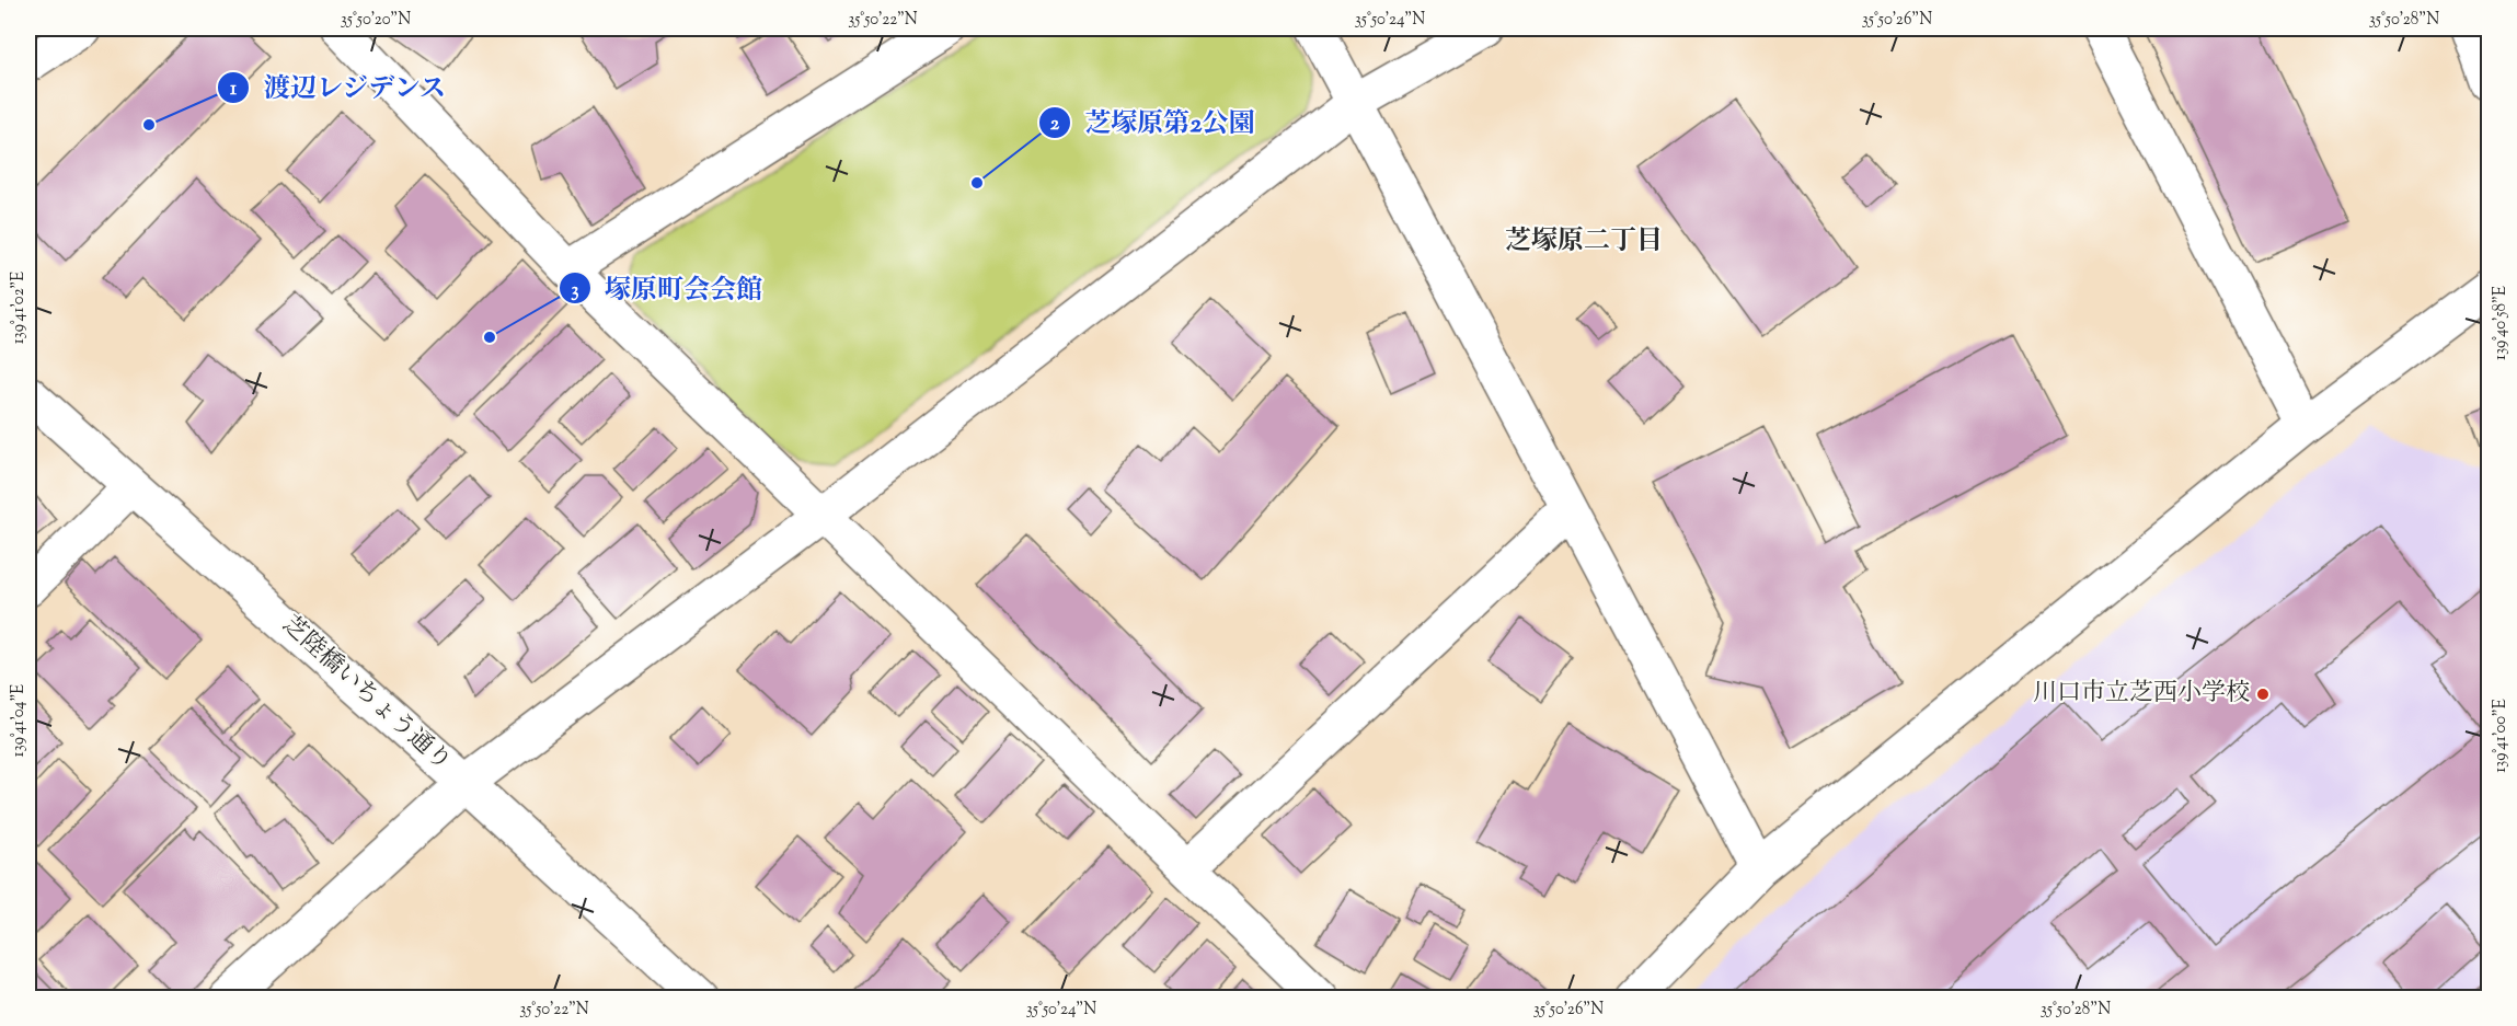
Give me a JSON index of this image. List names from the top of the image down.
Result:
{
  "streets": {
    "street": ["芝陸橋いちょう通り"]
  },
  "districts": ["芝塚原二丁目"],
  "places": [
    "渡辺レジデンス",
    "芝塚原第2公園",
    "塚原町会会館",
    "川口市立芝西小学校"
  ],
  "coordinates": [
    "35°50'20\"N",
    "35°50'22\"N",
    "35°50'24\"N",
    "35°50'26\"N",
    "35°50'28\"N",
    "139°41'02\"E",
    "139°40'58\"E",
    "139°41'04\"E",
    "139°41'00\"E"
  ]
}
